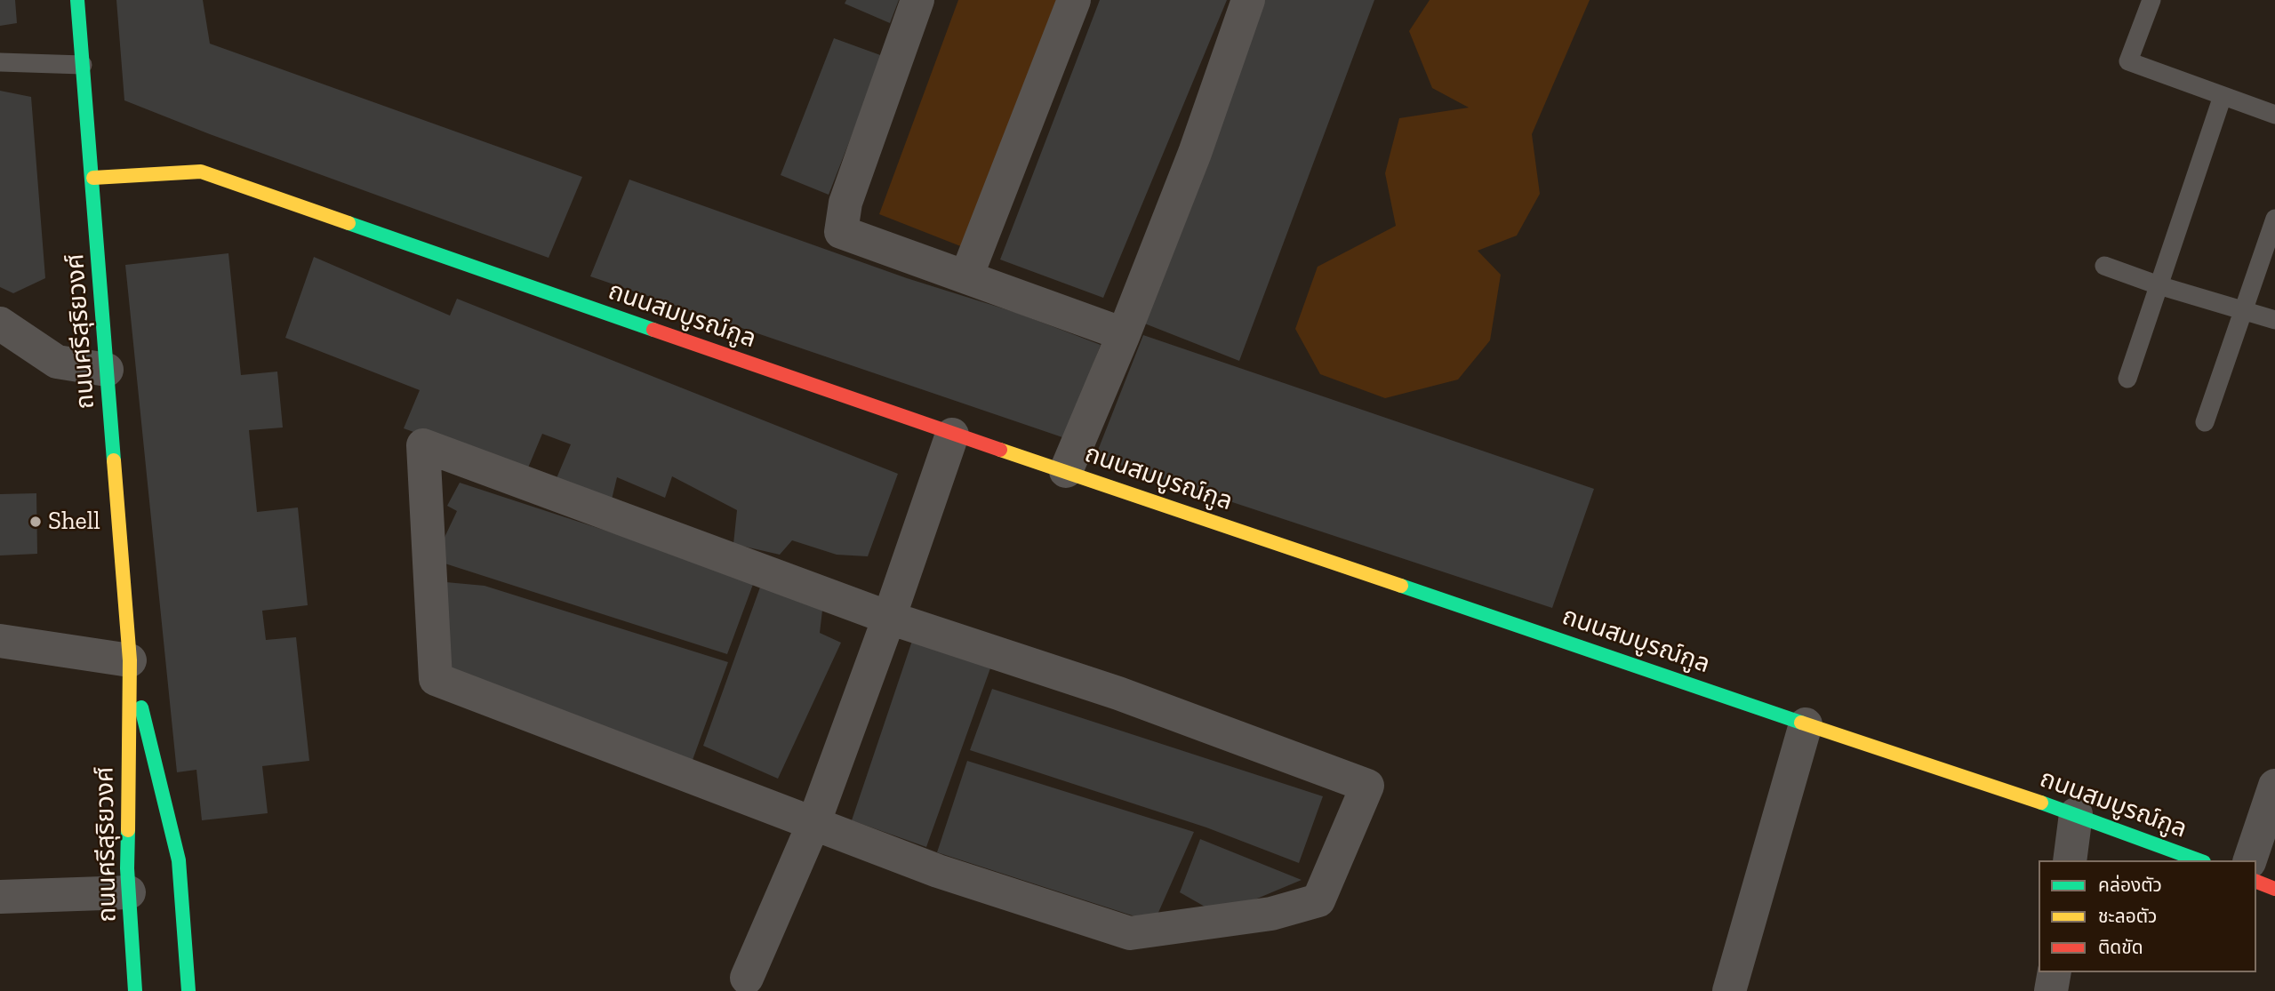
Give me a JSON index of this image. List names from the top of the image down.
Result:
{
  "streets": {
    "street": ["ถนนสมบูรณ์กูล", "ถนนศรีสุริยวงศ์"]
  },
  "crossings": [
    ["ถนนสมบูรณ์กูล", "ถนนศรีสุริยวงศ์"]
  ],
  "places": ["Shell"],
  "legend": ["คล่องตัว", "ชะลอตัว", "ติดขัด"]
}
